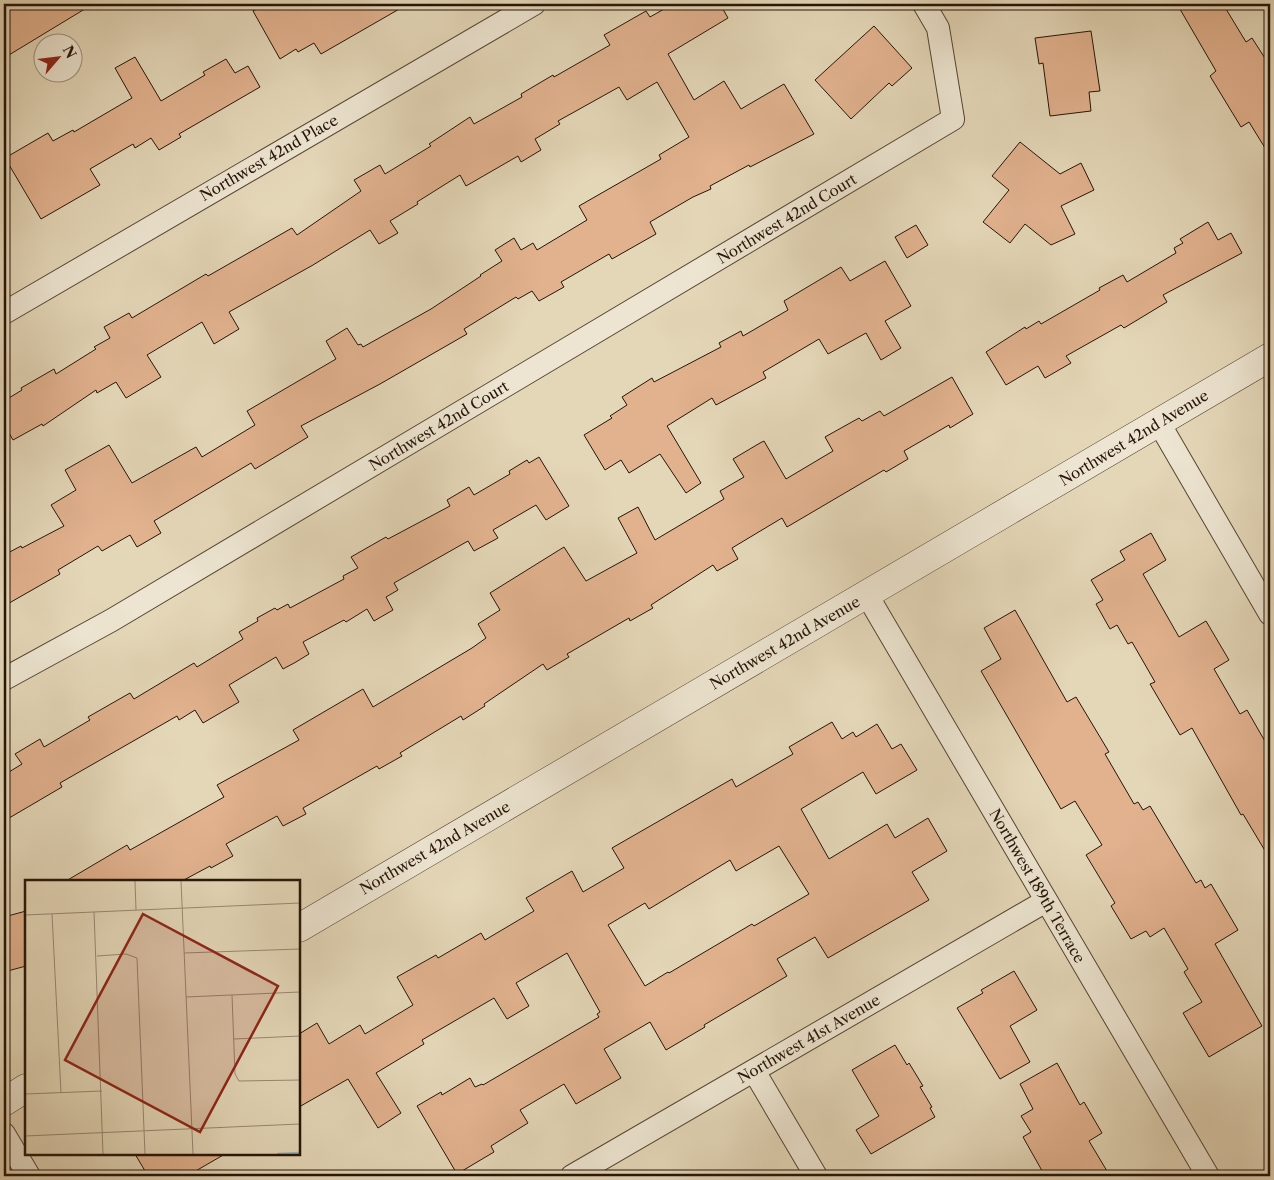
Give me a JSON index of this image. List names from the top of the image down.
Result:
{
  "streets": {
    "street": [
      "Northwest 42nd Place",
      "Northwest 42nd Court",
      "Northwest 42nd Avenue",
      "Northwest 189th Terrace",
      "Northwest 41st Avenue"
    ]
  },
  "crossings": [
    ["Northwest 42nd Avenue", "Northwest 189th Terrace"],
    ["Northwest 189th Terrace", "Northwest 41st Avenue"]
  ],
  "north": "top right"
}
